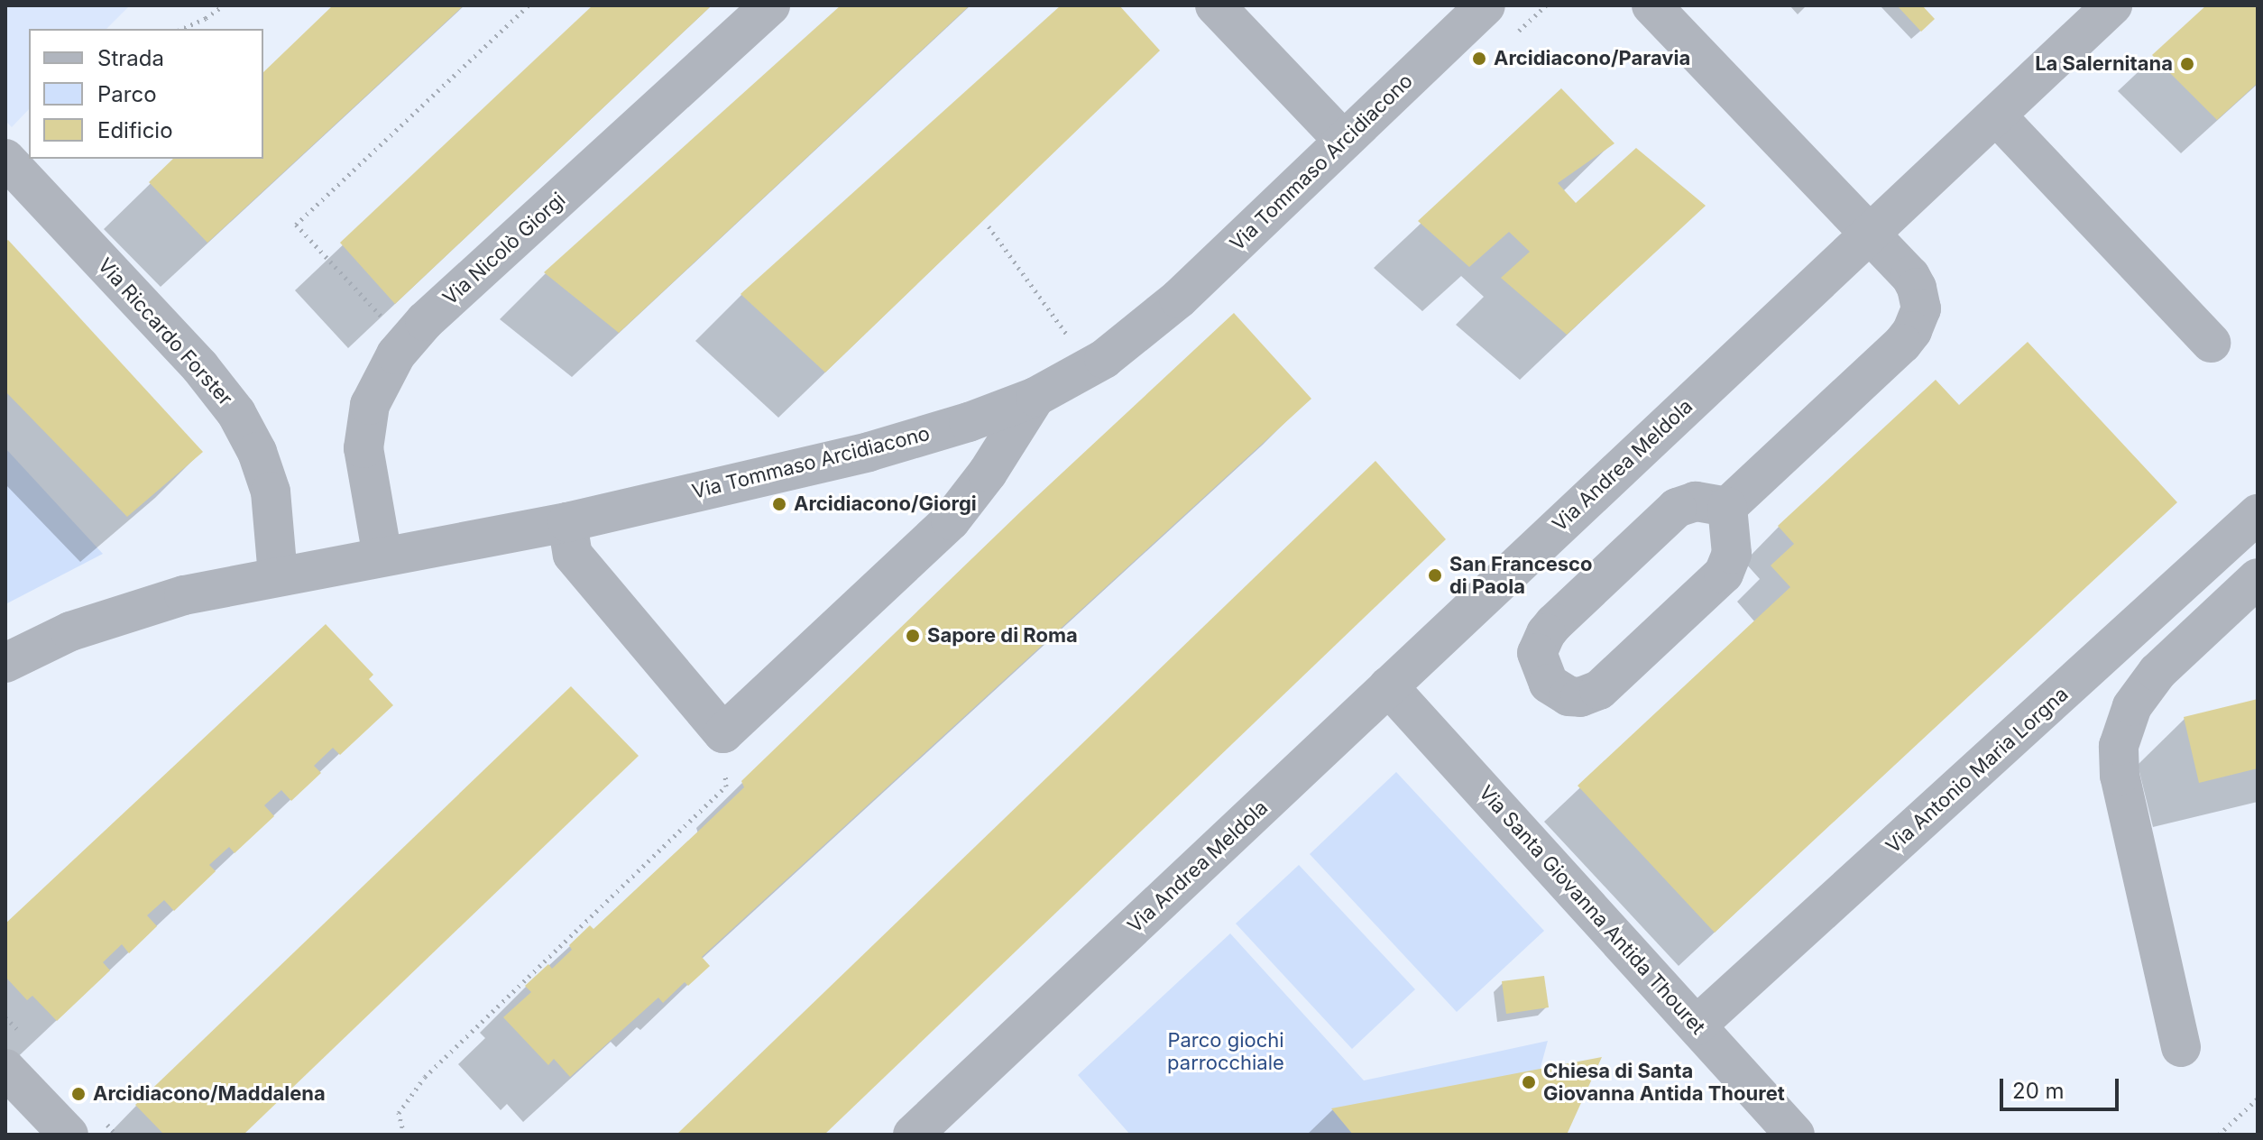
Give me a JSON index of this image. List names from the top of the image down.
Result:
{
  "streets": {
    "street": [
      "Via Tommaso Arcidiacono",
      "Via Nicolò Giorgi",
      "Via Riccardo Forster",
      "Via Andrea Meldola",
      "Via Antonio Maria Lorgna",
      "Via Santa Giovanna Antida Thouret"
    ]
  },
  "crossings": [
    ["Via Tommaso Arcidiacono", "Via Nicolò Giorgi"],
    ["Via Tommaso Arcidiacono", "Via Riccardo Forster"],
    ["Via Andrea Meldola", "Via Santa Giovanna Antida Thouret"],
    ["Via Antonio Maria Lorgna", "Via Santa Giovanna Antida Thouret"]
  ],
  "parks": ["Parco giochi parrocchiale"],
  "places": [
    "Arcidiacono/Paravia",
    "La Salernitana",
    "Arcidiacono/Giorgi",
    "San Francesco di Paola",
    "Sapore di Roma",
    "Chiesa di Santa Giovanna Antida Thouret",
    "Arcidiacono/Maddalena"
  ],
  "legend": ["Strada", "Parco", "Edificio"],
  "scale_bar": "20 m"
}
